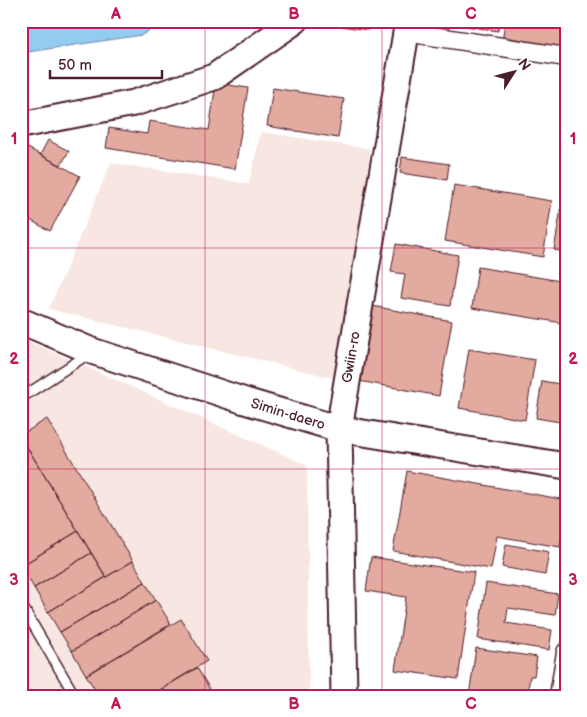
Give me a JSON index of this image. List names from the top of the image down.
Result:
{
  "streets": {
    "street": ["Gwiin-ro", "Simin-daero"]
  },
  "crossings": [
    ["Gwiin-ro", "Simin-daero"]
  ],
  "scale_bar": "50 m",
  "north": "top right",
  "grid": {
    "columns": ["A", "B", "C"],
    "rows": ["1", "2", "3"]
  }
}
